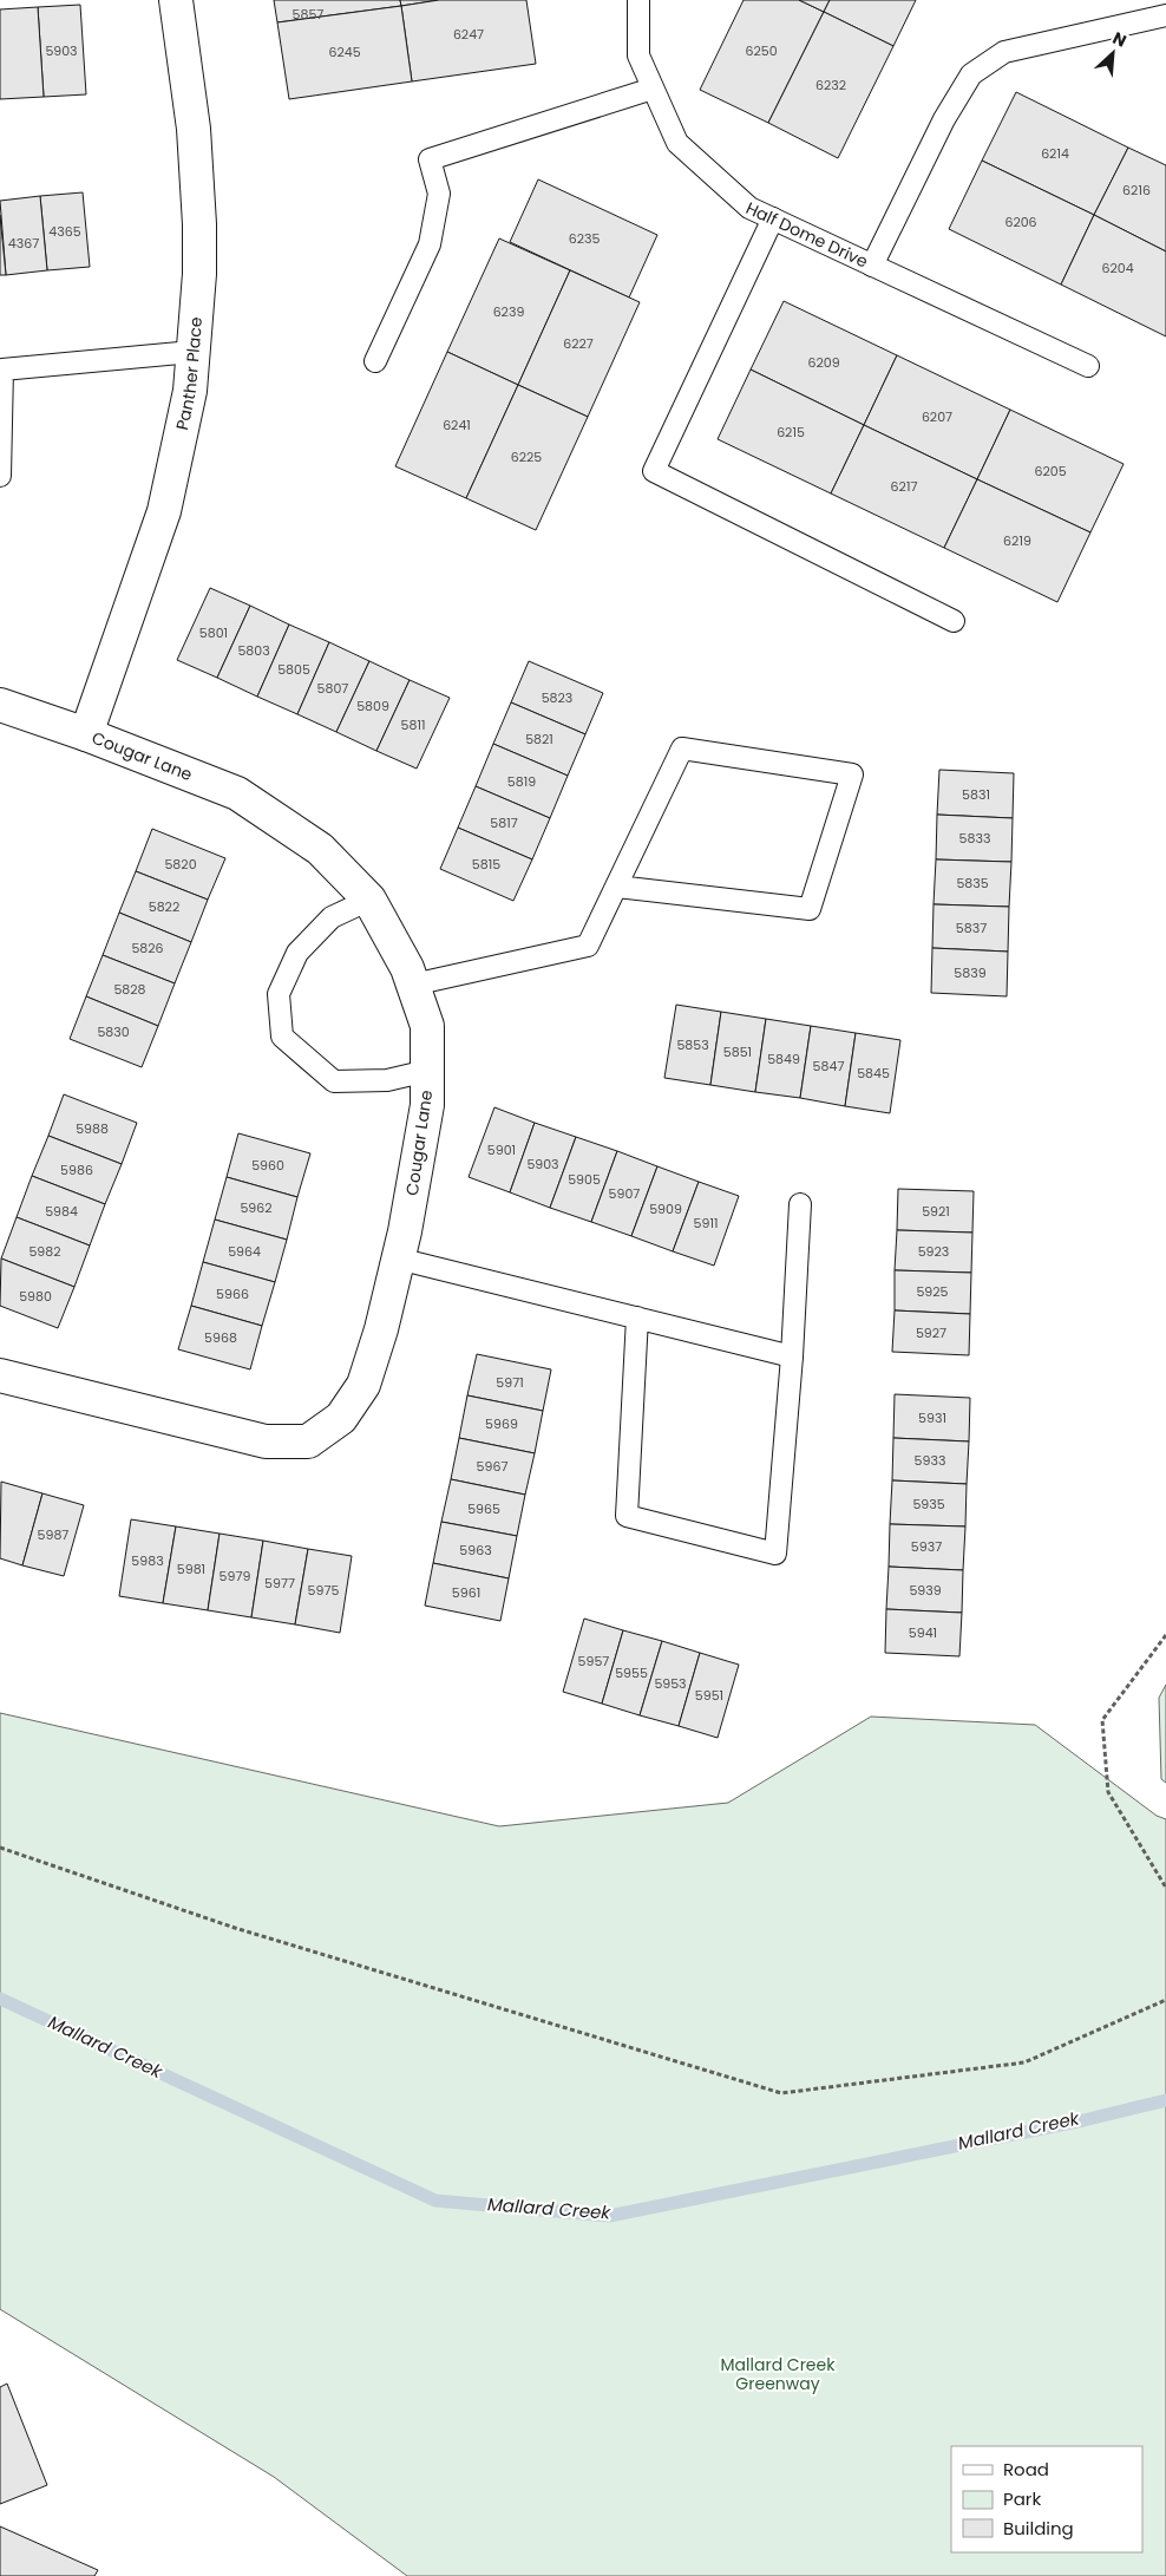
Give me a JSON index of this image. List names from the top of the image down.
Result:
{
  "streets": {
    "street": ["Panther Place", "Cougar Lane"],
    "lane": ["Half Dome Drive"]
  },
  "crossings": [
    ["Panther Place", "Cougar Lane"]
  ],
  "water": ["Mallard Creek"],
  "parks": ["Mallard Creek Greenway"],
  "house_numbers": [
    "5857",
    "6247",
    "5903",
    "6250",
    "6245",
    "6232",
    "6214",
    "6216",
    "6206",
    "4365",
    "6235",
    "4367",
    "6204",
    "6239",
    "6227",
    "6209",
    "6207",
    "6241",
    "6215",
    "6225",
    "6205",
    "6217",
    "6219",
    "5801",
    "5803",
    "5805",
    "5807",
    "5823",
    "5809",
    "5811",
    "5821",
    "5819",
    "5831",
    "5817",
    "5833",
    "5820",
    "5815",
    "5835",
    "5822",
    "5837",
    "5826",
    "5839",
    "5828",
    "5830",
    "5853",
    "5851",
    "5849",
    "5847",
    "5845",
    "5988",
    "5901",
    "5903",
    "5960",
    "5986",
    "5905",
    "5907",
    "5962",
    "5909",
    "5984",
    "5921",
    "5911",
    "5982",
    "5964",
    "5923",
    "5925",
    "5966",
    "5980",
    "5927",
    "5968",
    "5971",
    "5931",
    "5969",
    "5933",
    "5967",
    "5935",
    "5965",
    "5987",
    "5937",
    "5963",
    "5983",
    "5981",
    "5979",
    "5977",
    "5975",
    "5939",
    "5961",
    "5941",
    "5957",
    "5955",
    "5953",
    "5951"
  ],
  "legend": ["Road", "Park", "Building"],
  "north": "top right"
}
